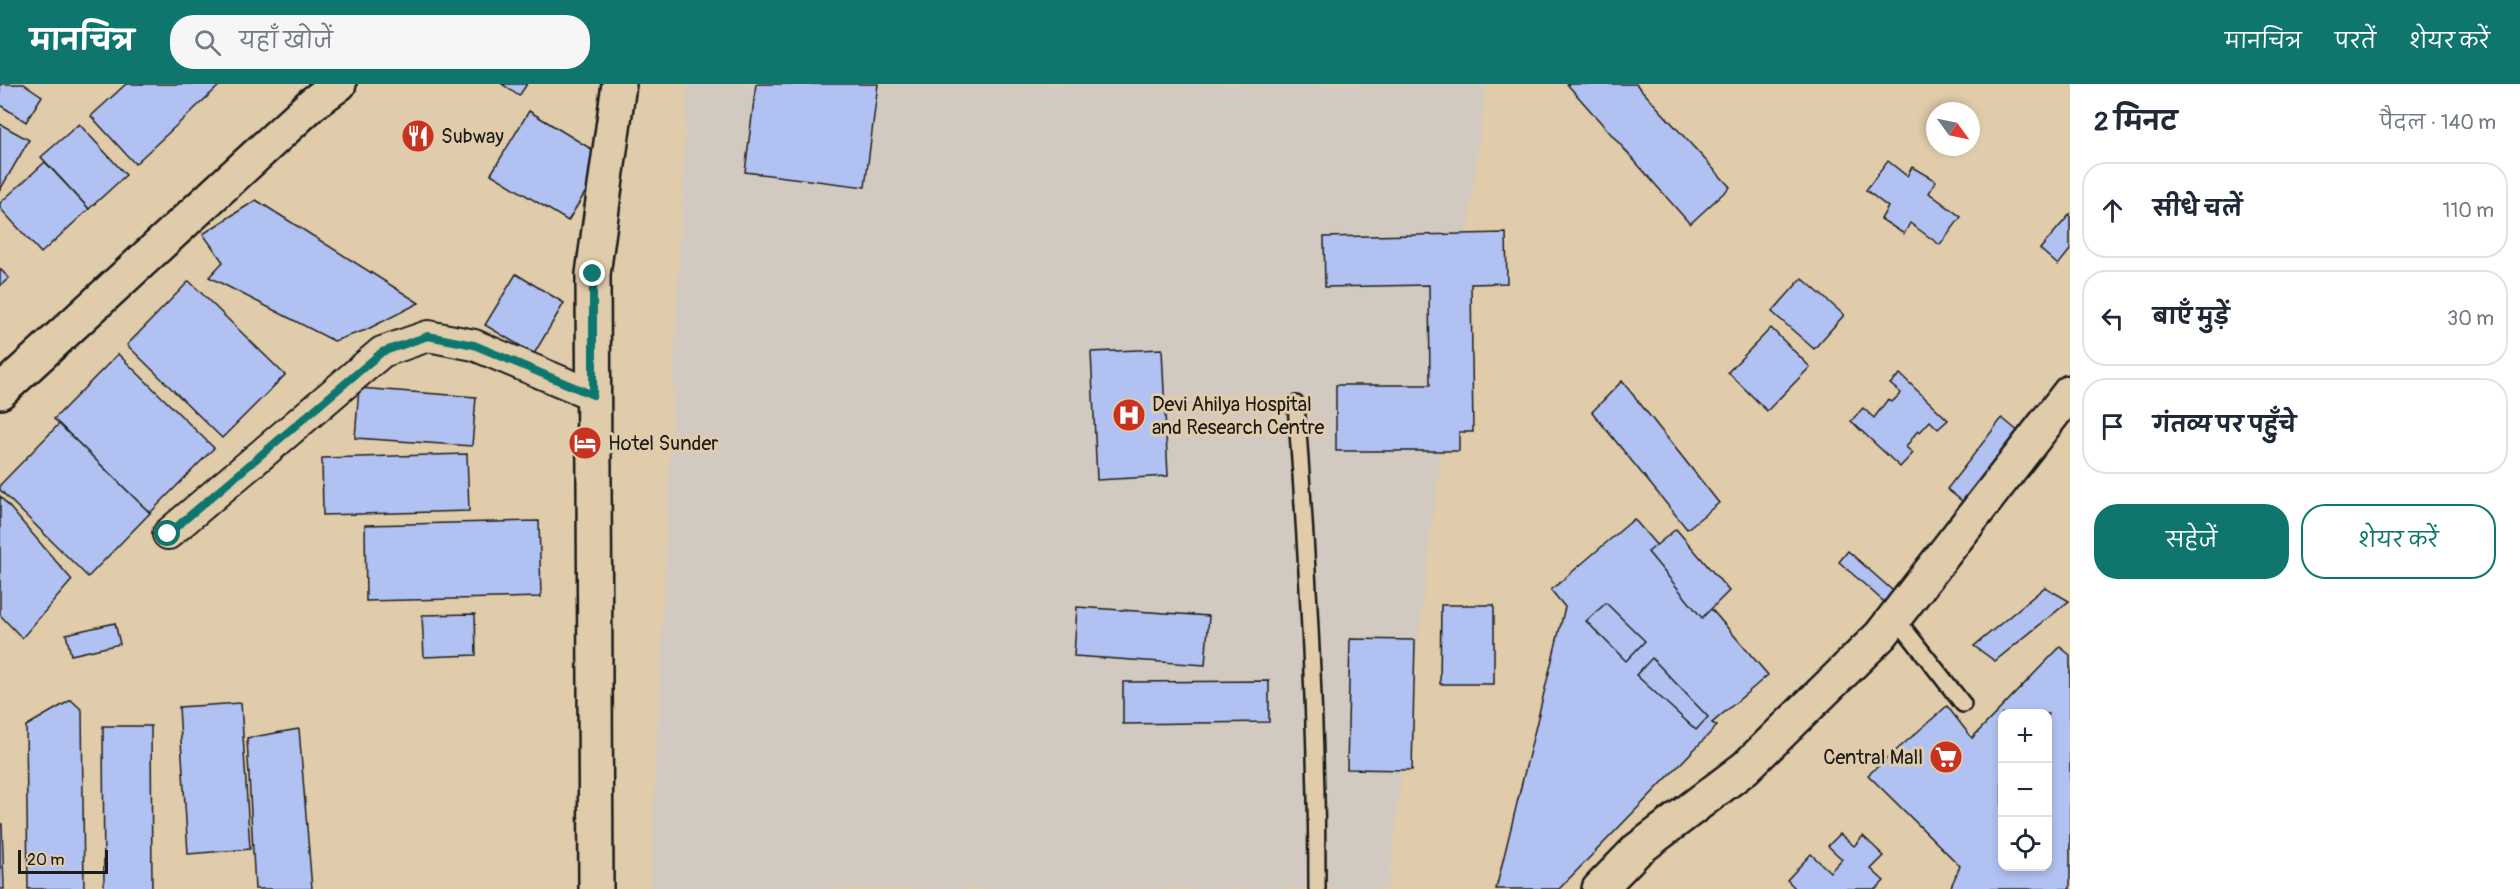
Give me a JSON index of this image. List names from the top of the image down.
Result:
{
  "places": {
    "restaurant": ["Subway"],
    "hospital": ["Devi Ahilya Hospital and Research Centre"],
    "hotel": ["Hotel Sunder"],
    "supermarket": ["Central Mall"]
  },
  "scale_bar": "20 m",
  "north": "bottom right",
  "page": {
    "header": "मानचित्र",
    "search": "यहाँ खोजें",
    "nav": ["मानचित्र", "परतें", "शेयर करें"],
    "heading": ["2 मिनट", "पैदल · 140 m"],
    "list": [
      ["सीधे चलें", "110 m"],
      ["बाएँ मुड़ें", "30 m"],
      "गंतव्य पर पहुँचे"
    ],
    "buttons": ["सहेजें", "शेयर करें"],
    "map_buttons": ["+", "−"],
    "scale": "20 m"
  }
}
